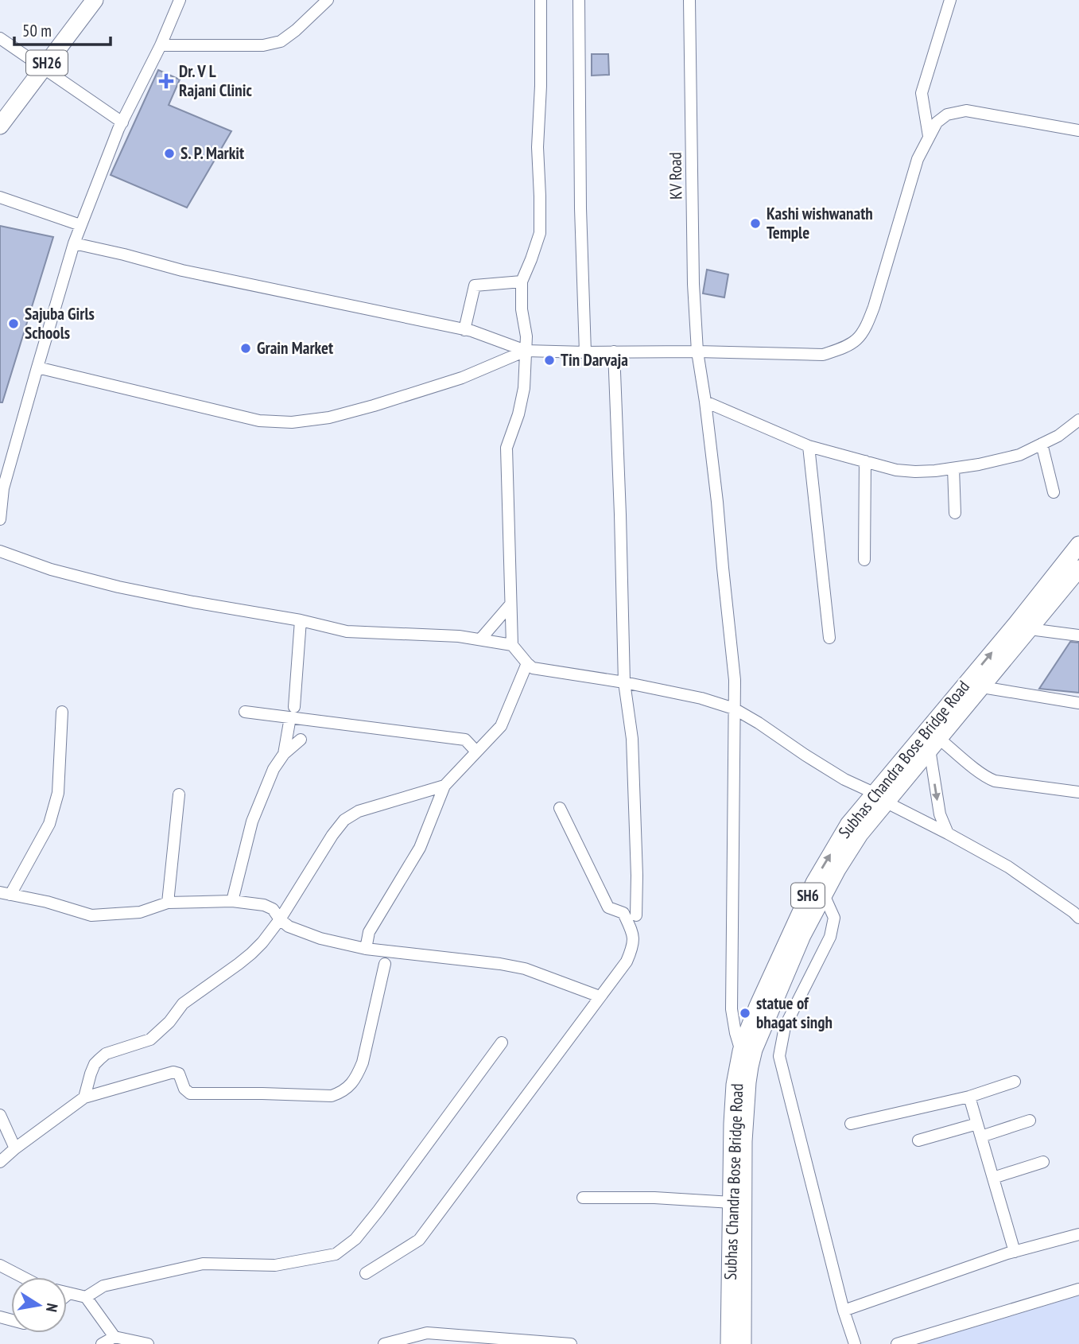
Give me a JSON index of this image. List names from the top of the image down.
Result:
{
  "streets": {
    "main road": ["SH26", "Subhas Chandra Bose Bridge Road", "SH6"],
    "street": ["KV Road"]
  },
  "crossings": [
    ["KV Road", "Subhas Chandra Bose Bridge Road"],
    ["Subhas Chandra Bose Bridge Road", "SH6"]
  ],
  "places": {
    "health": ["Dr. V L Rajani Clinic"],
    "other": [
      "S. P. Markit",
      "Kashi wishwanath Temple",
      "Sajuba Girls Schools",
      "Grain Market",
      "Tin Darvaja",
      "statue of bhagat singh"
    ]
  },
  "scale_bar": "50 m",
  "north": "right"
}
